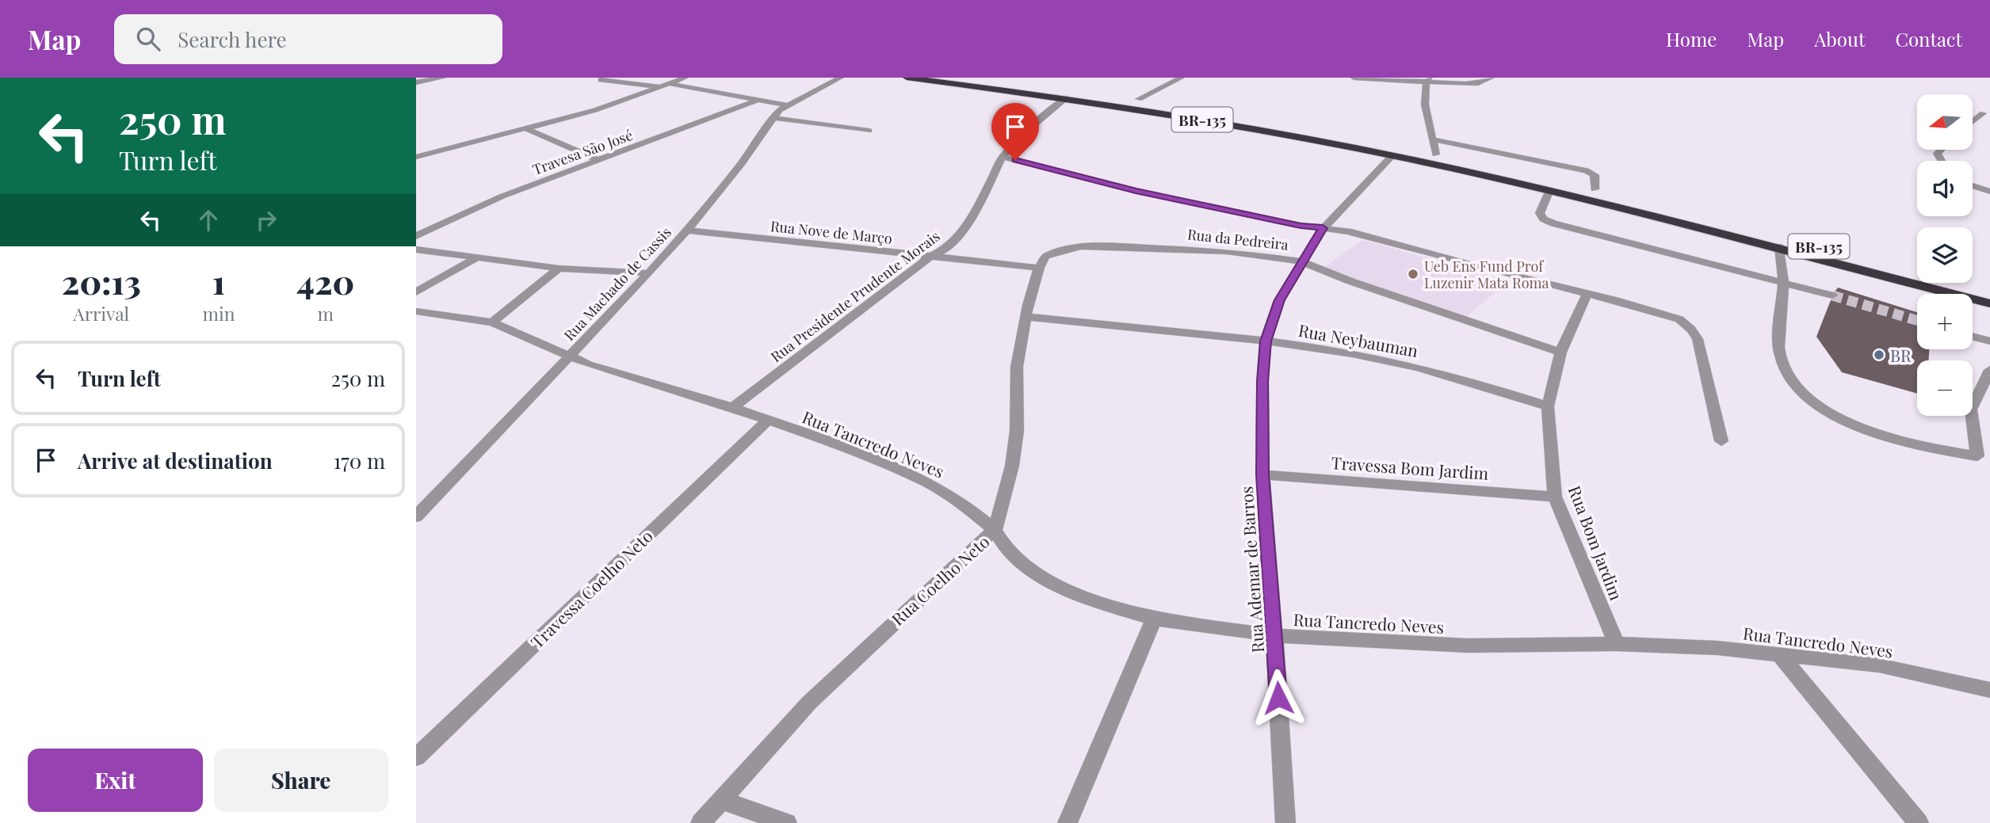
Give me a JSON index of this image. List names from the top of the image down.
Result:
{
  "streets": {
    "highway": ["BR-135"],
    "street": [
      "Travesa São José",
      "Rua Nove de Março",
      "Rua da Pedreira",
      "Rua Machado de Cassis",
      "Rua Presidente Prudente Morais",
      "Rua Neybauman",
      "Rua Tancredo Neves",
      "Travessa Bom Jardim",
      "Rua Bom Jardim",
      "Rua Ademar de Barros",
      "Rua Coelho Neto",
      "Travessa Coelho Neto"
    ]
  },
  "crossings": [
    ["BR-135", "Rua Presidente Prudente Morais"],
    ["BR-135", "Rua Ademar de Barros"],
    ["Rua Nove de Março", "Rua da Pedreira"],
    ["Rua Nove de Março", "Rua Machado de Cassis"],
    ["Rua Nove de Março", "Rua Presidente Prudente Morais"],
    ["Rua Nove de Março", "Rua Coelho Neto"],
    ["Rua da Pedreira", "Rua Bom Jardim"],
    ["Rua da Pedreira", "Rua Ademar de Barros"],
    ["Rua da Pedreira", "Rua Coelho Neto"],
    ["Rua Machado de Cassis", "Rua Tancredo Neves"],
    ["Rua Presidente Prudente Morais", "Rua Tancredo Neves"],
    ["Rua Neybauman", "Rua Bom Jardim"],
    ["Rua Neybauman", "Rua Ademar de Barros"],
    ["Rua Neybauman", "Rua Coelho Neto"],
    ["Rua Tancredo Neves", "Rua Bom Jardim"],
    ["Rua Tancredo Neves", "Rua Ademar de Barros"],
    ["Rua Tancredo Neves", "Rua Coelho Neto"],
    ["Rua Tancredo Neves", "Travessa Coelho Neto"],
    ["Travessa Bom Jardim", "Rua Bom Jardim"],
    ["Travessa Bom Jardim", "Rua Ademar de Barros"]
  ],
  "places": ["Ueb Ens Fund Prof Luzenir Mata Roma", "BR"],
  "north": "left",
  "page": {
    "header": "Map",
    "search": "Search here",
    "nav": [
      "Home",
      "Map",
      "About",
      "Contact"
    ],
    "turn": ["250 m", "Turn left"],
    "map_buttons": ["+", "−"],
    "eta": [
      "20:13",
      "Arrival",
      "1",
      "min",
      "420",
      "m"
    ],
    "list": [
      {
        "name": "Turn left",
        "value": "250 m"
      },
      {
        "name": "Arrive at destination",
        "value": "170 m"
      }
    ],
    "buttons": ["Exit", "Share"]
  }
}
